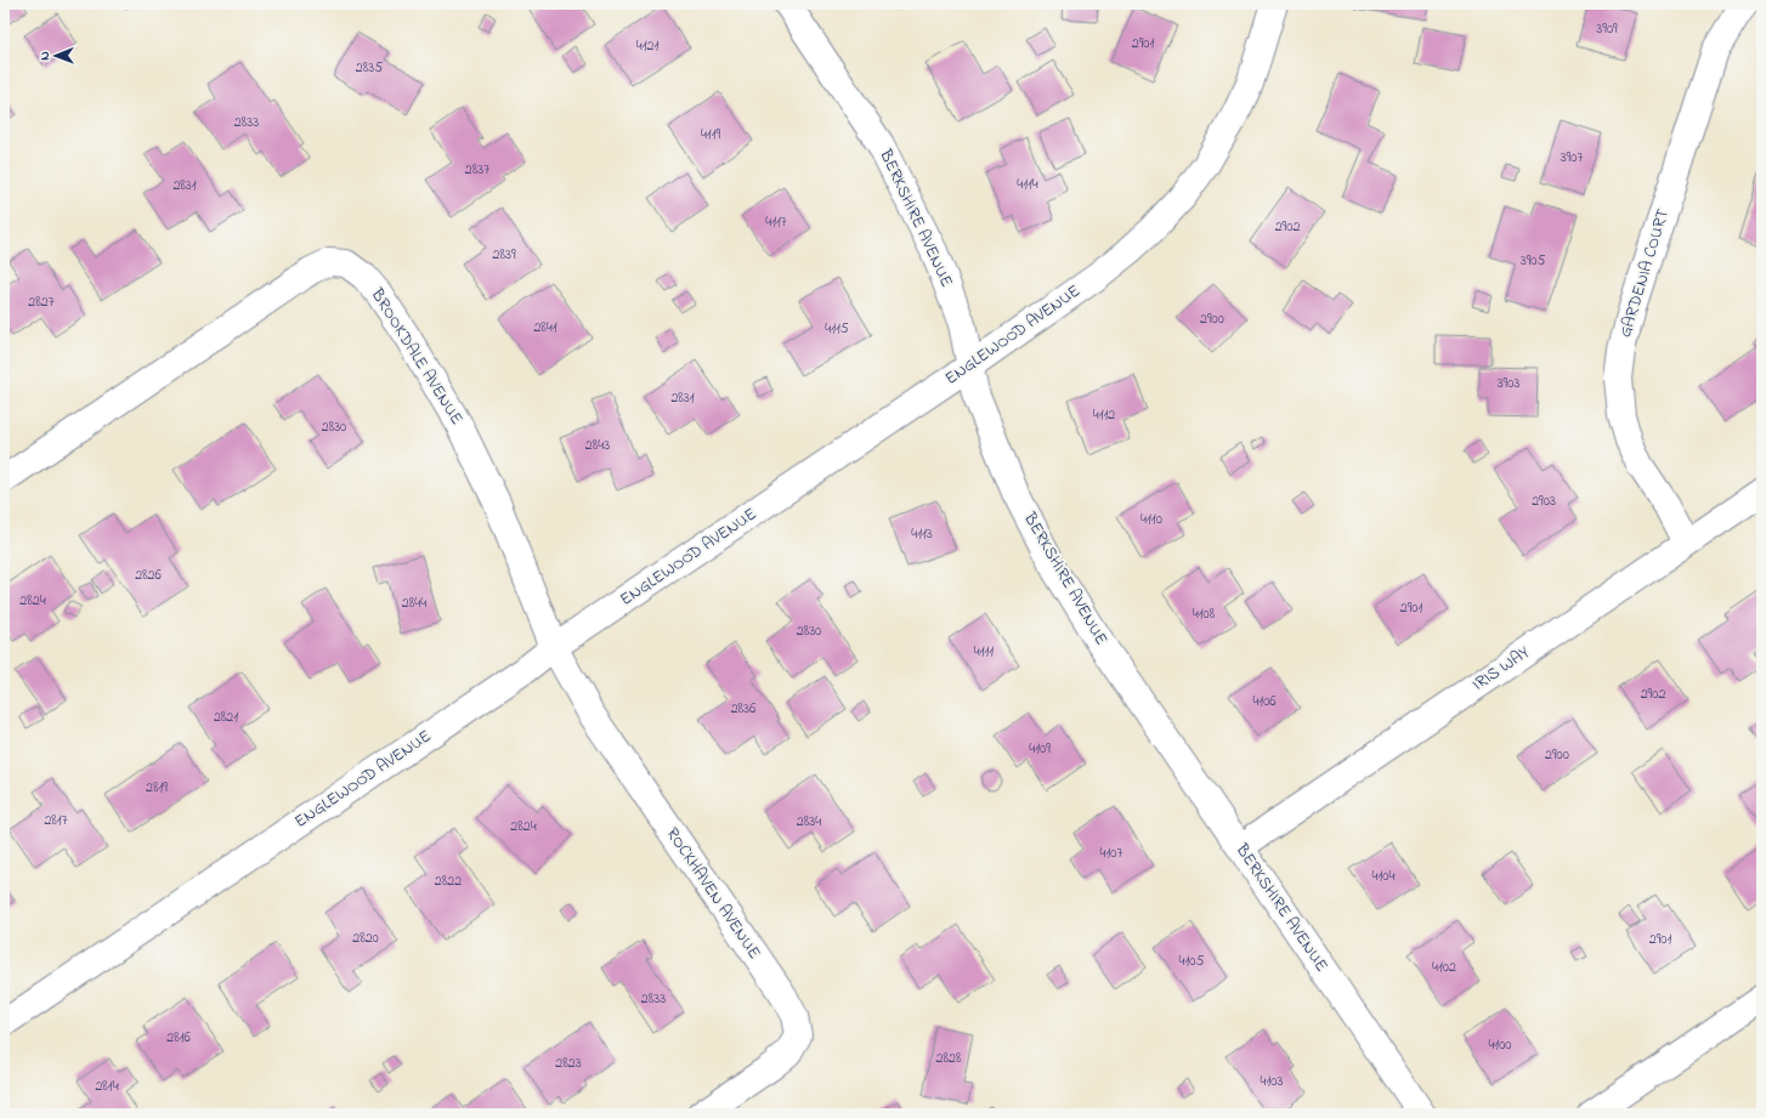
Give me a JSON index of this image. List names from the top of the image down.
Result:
{
  "streets": {
    "street": [
      "BERKSHIRE AVENUE",
      "GARDENIA COURT",
      "ENGLEWOOD AVENUE",
      "BROOKDALE AVENUE",
      "IRIS WAY",
      "ROCKHAVEN AVENUE"
    ]
  },
  "crossings": [
    ["BERKSHIRE AVENUE", "ENGLEWOOD AVENUE"],
    ["BERKSHIRE AVENUE", "IRIS WAY"],
    ["GARDENIA COURT", "IRIS WAY"],
    ["ENGLEWOOD AVENUE", "BROOKDALE AVENUE"],
    ["ENGLEWOOD AVENUE", "ROCKHAVEN AVENUE"],
    ["BROOKDALE AVENUE", "ROCKHAVEN AVENUE"]
  ],
  "house_numbers": [
    "3909",
    "2901",
    "4121",
    "2835",
    "2833",
    "4119",
    "3907",
    "2837",
    "4114",
    "2831",
    "4117",
    "2902",
    "2839",
    "3905",
    "2827",
    "2900",
    "2841",
    "4115",
    "3903",
    "2831",
    "4112",
    "2830",
    "2843",
    "2903",
    "4110",
    "4113",
    "2826",
    "2824",
    "2844",
    "2901",
    "4108",
    "2830",
    "4111",
    "2902",
    "4106",
    "2836",
    "2821",
    "4109",
    "2900",
    "2819",
    "2817",
    "2834",
    "2824",
    "4107",
    "4104",
    "2822",
    "2820",
    "2901",
    "4105",
    "4102",
    "2833",
    "2816",
    "4100",
    "2828",
    "2823",
    "4103",
    "2814"
  ],
  "north": "left"
}
